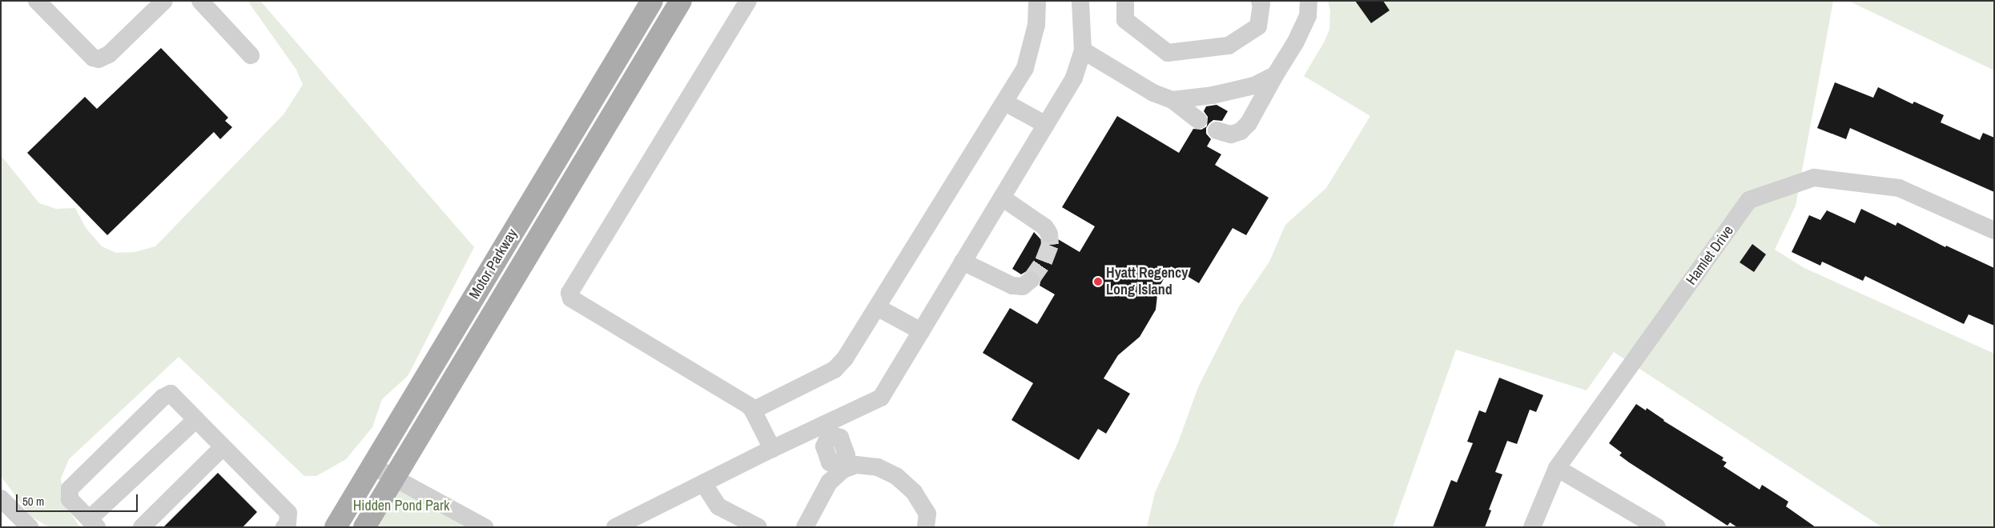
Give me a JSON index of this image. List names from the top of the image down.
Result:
{
  "streets": {
    "main road": ["Motor Parkway"],
    "street": ["Hamlet Drive"]
  },
  "parks": ["Hidden Pond Park"],
  "places": ["Hyatt Regency Long Island"],
  "scale_bar": "50 m"
}
